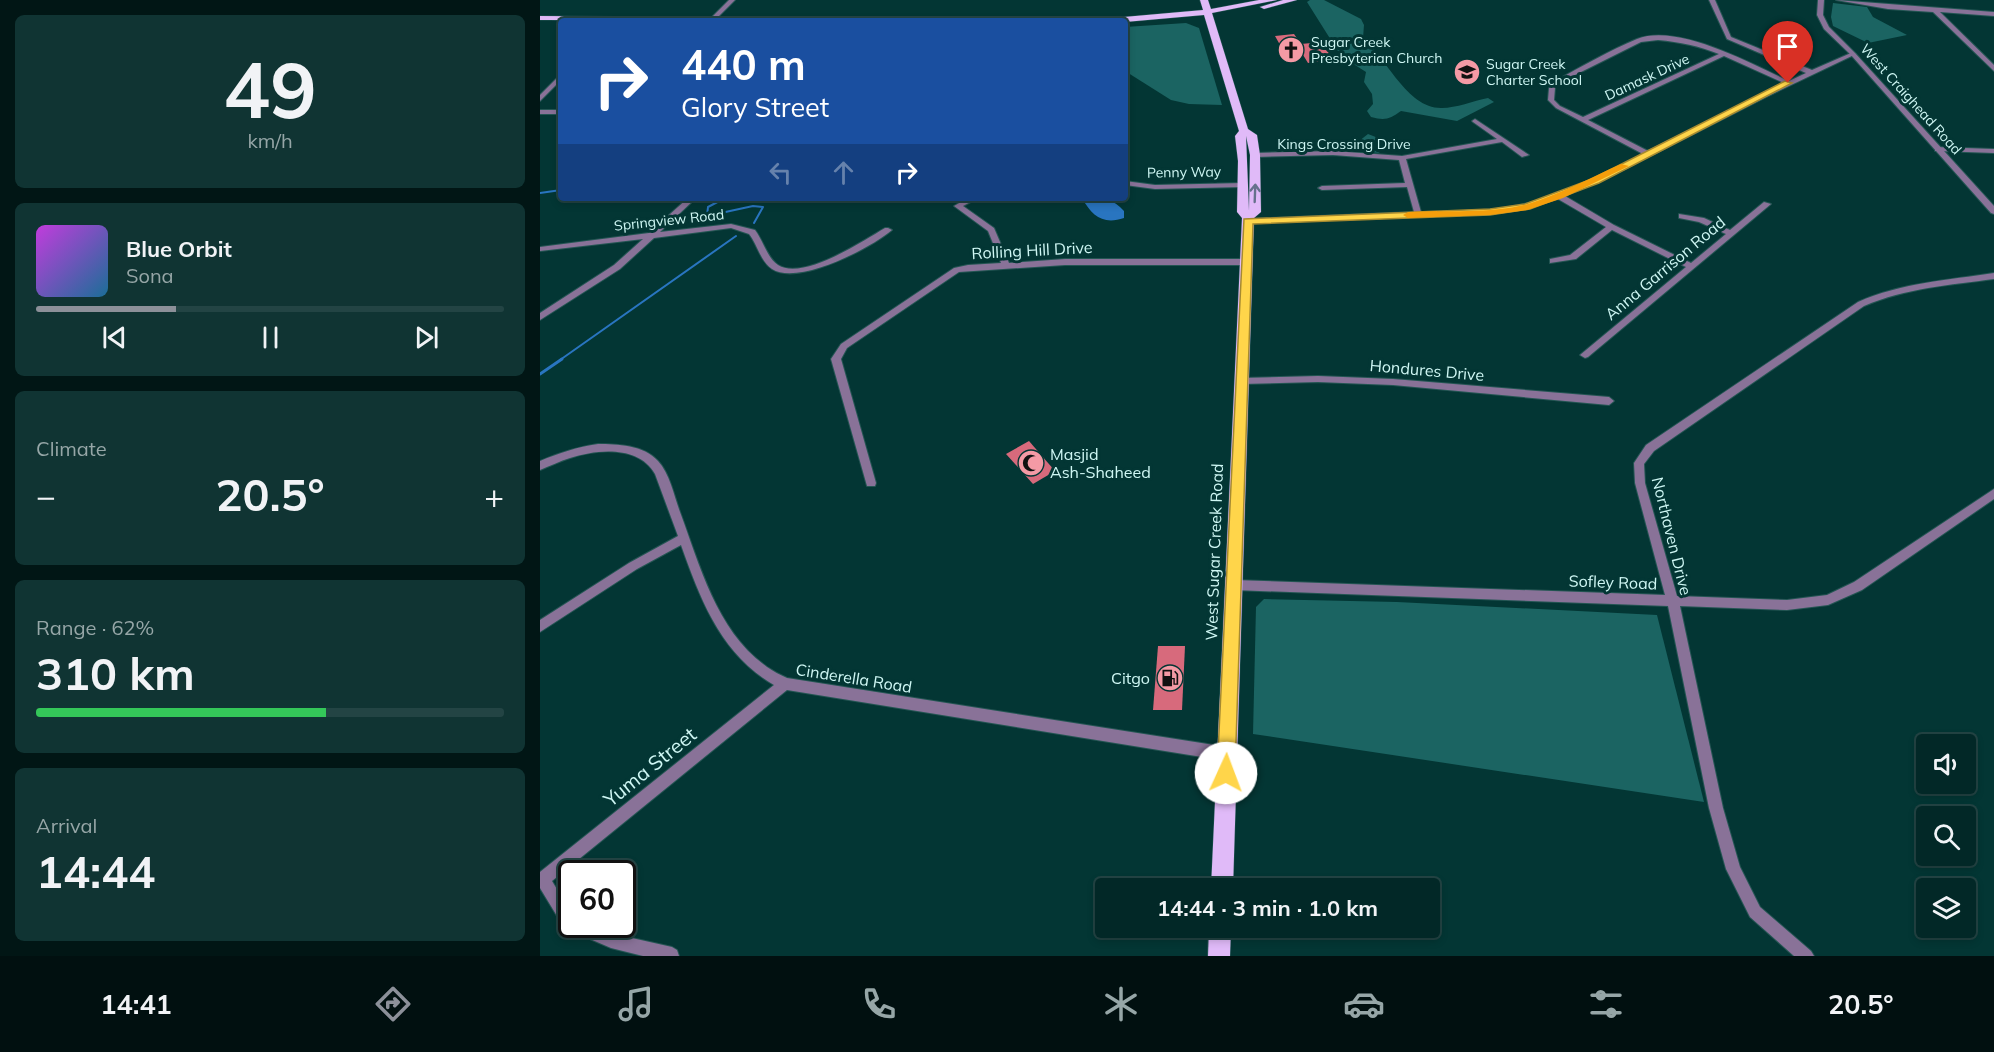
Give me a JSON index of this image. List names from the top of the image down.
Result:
{
  "streets": {
    "main road": ["West Sugar Creek Road"],
    "street": [
      "Damask Drive",
      "West Craighead Road",
      "Kings Crossing Drive",
      "Penny Way",
      "Springview Road",
      "Rolling Hill Drive",
      "Anna Garrison Road",
      "Hondures Drive",
      "Northaven Drive",
      "Sofley Road",
      "Cinderella Road",
      "Yuma Street"
    ]
  },
  "crossings": [
    ["Kings Crossing Drive", "West Sugar Creek Road"],
    ["Penny Way", "West Sugar Creek Road"],
    ["Rolling Hill Drive", "West Sugar Creek Road"],
    ["Hondures Drive", "West Sugar Creek Road"],
    ["Northaven Drive", "Sofley Road"],
    ["West Sugar Creek Road", "Sofley Road"],
    ["West Sugar Creek Road", "Cinderella Road"],
    ["Cinderella Road", "Yuma Street"]
  ],
  "places": {
    "church": ["Sugar Creek Presbyterian Church"],
    "school or university": ["Sugar Creek Charter School"],
    "mosque": ["Masjid Ash-Shaheed"],
    "fuel station": ["Citgo"]
  },
  "page": {
    "tile": [
      ["49", "km/h"],
      "Climate",
      ["Range · 62%", "310 km"],
      ["Arrival", "14:44"]
    ],
    "turn": ["440 m", "Glory Street"],
    "song": ["Blue Orbit", "Sona"],
    "heat": ["−", "20.5°", "+"],
    "limit": "60",
    "trip": "14:44 · 3 min · 1.0 km",
    "tabs": ["14:41", "20.5°"]
  }
}
